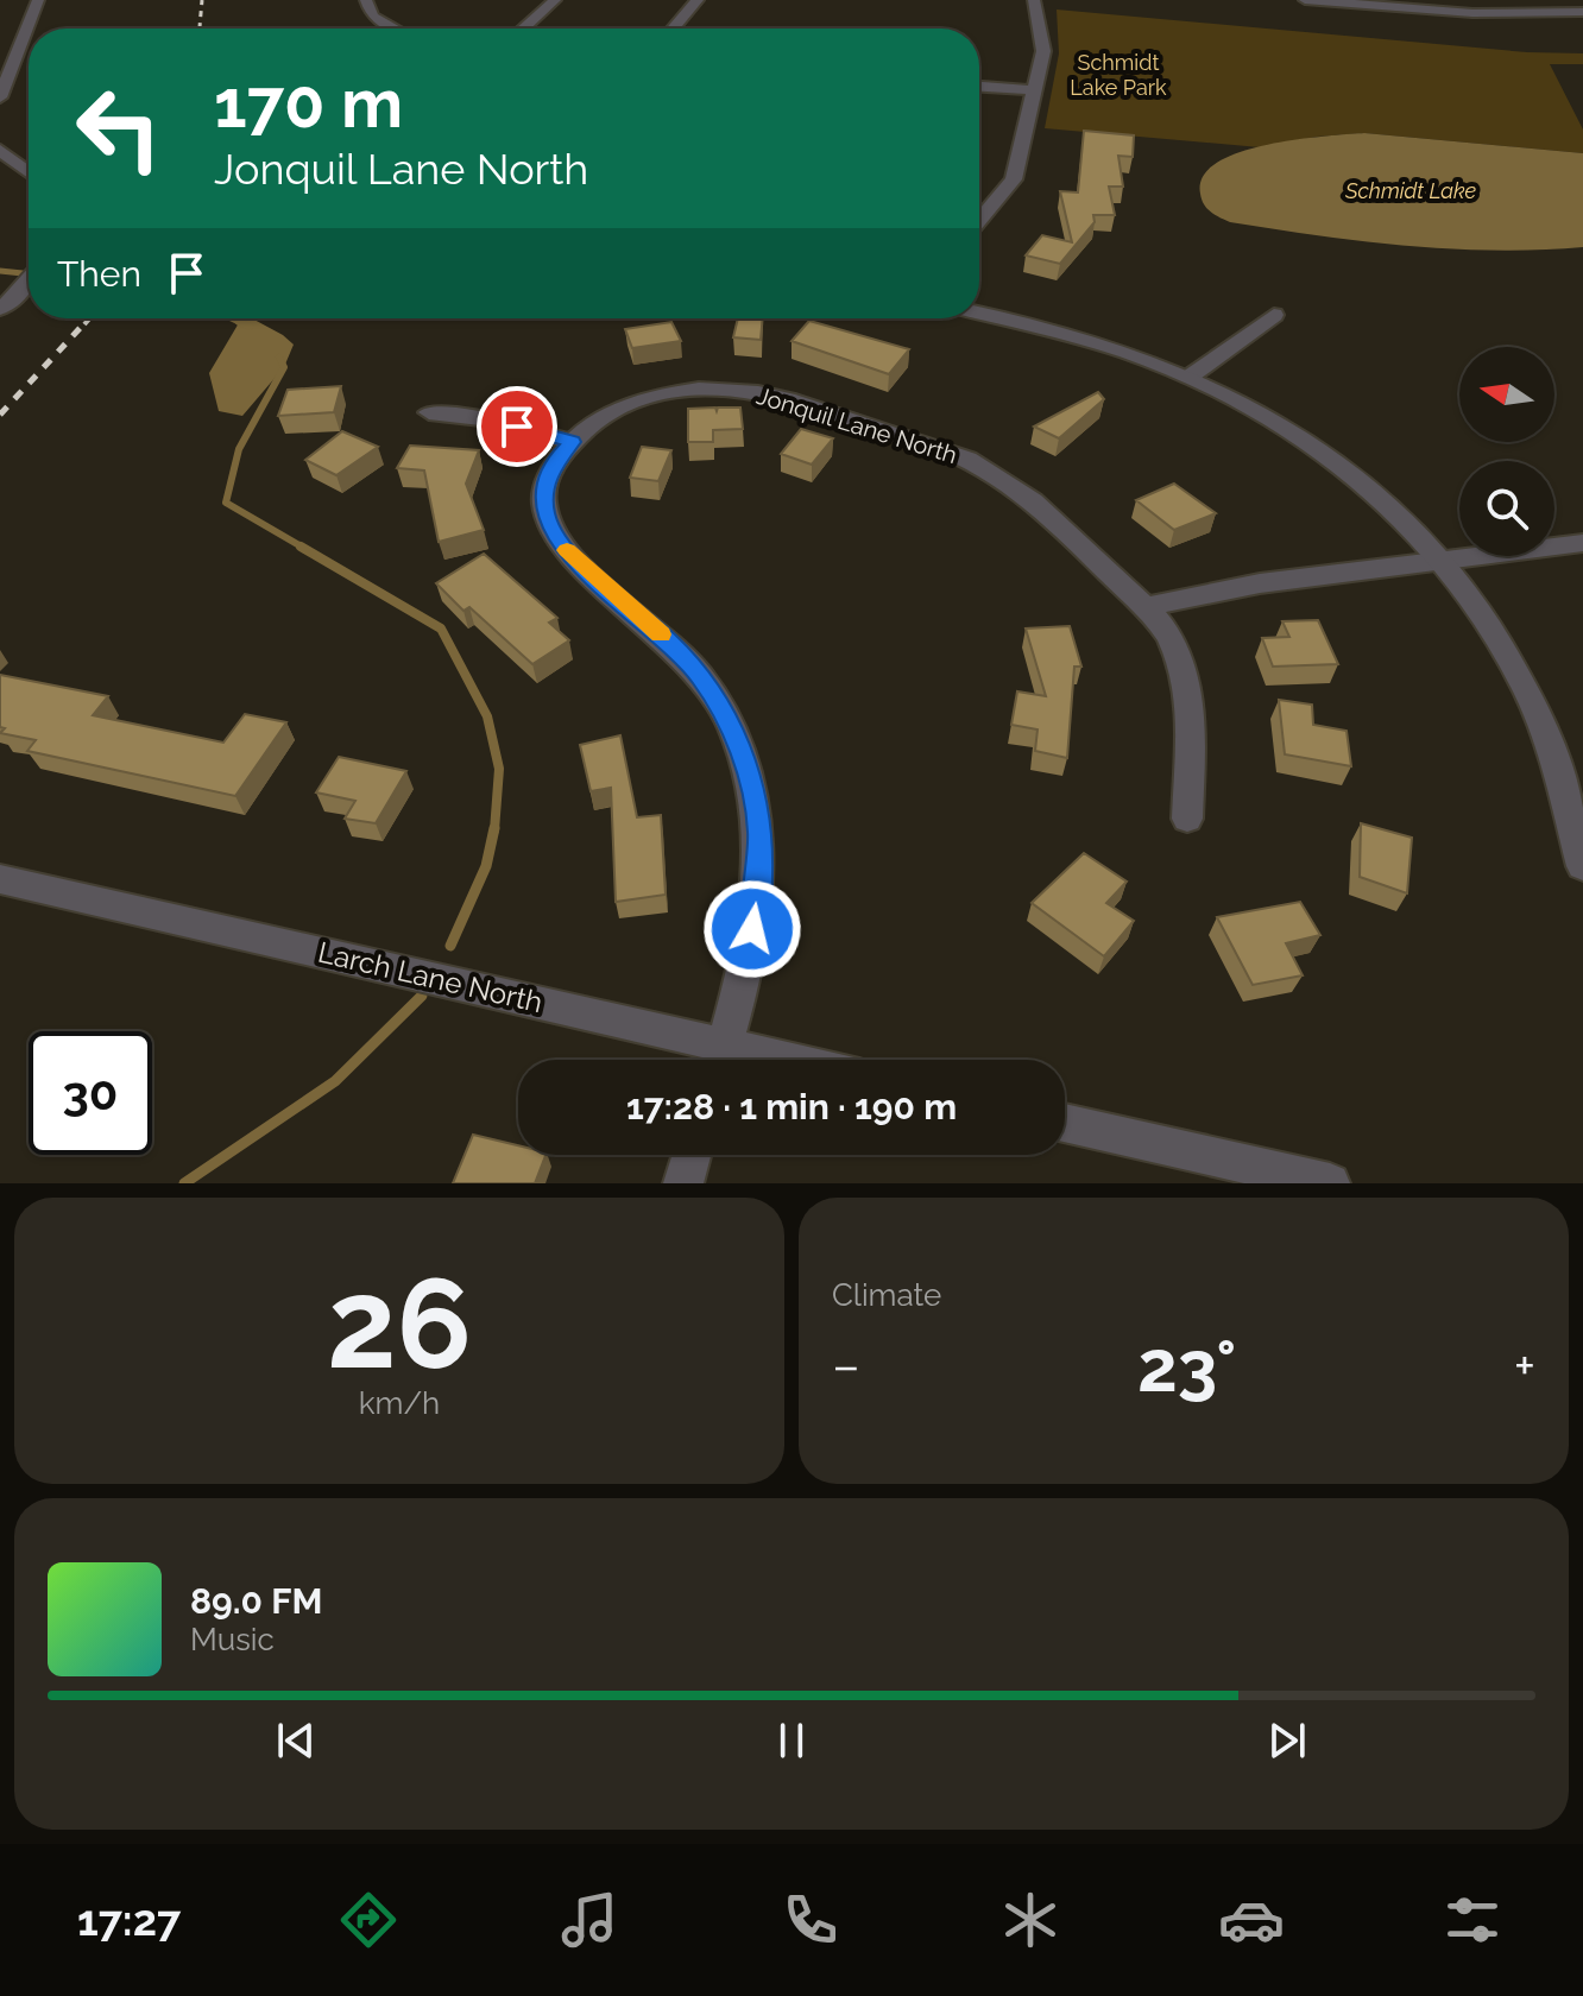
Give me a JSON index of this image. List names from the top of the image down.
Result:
{
  "streets": {
    "street": ["Jonquil Lane North", "Larch Lane North"]
  },
  "water": ["Schmidt Lake"],
  "parks": ["Schmidt Lake Park"],
  "north": "left",
  "page": {
    "turn": ["170 m", "Jonquil Lane North"],
    "then": "Then",
    "limit": "30",
    "trip": "17:28 · 1 min · 190 m",
    "tile": [
      ["26", "km/h"],
      "Climate"
    ],
    "heat": ["−", "23°", "+"],
    "song": ["89.0 FM", "Music"],
    "tabs": "17:27"
  }
}
